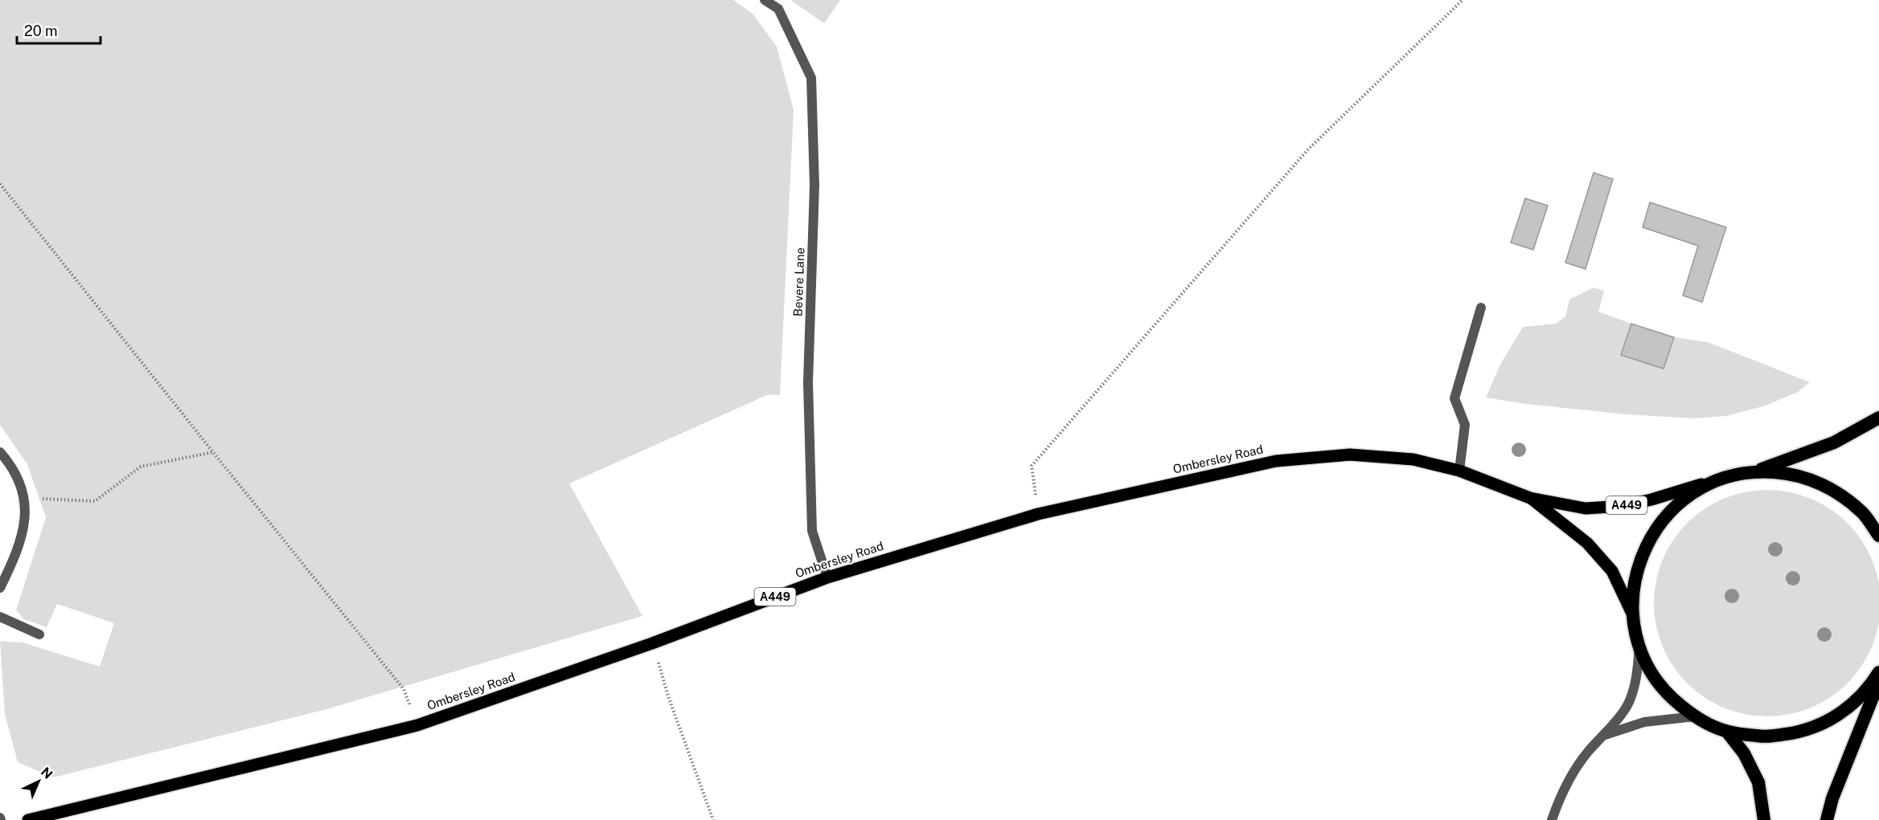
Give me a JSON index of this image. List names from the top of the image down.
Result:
{
  "streets": {
    "main road": ["Ombersley Road", "A449"],
    "street": ["Bevere Lane"]
  },
  "crossings": [
    ["Bevere Lane", "Ombersley Road"]
  ],
  "scale_bar": "20 m",
  "north": "top right"
}
